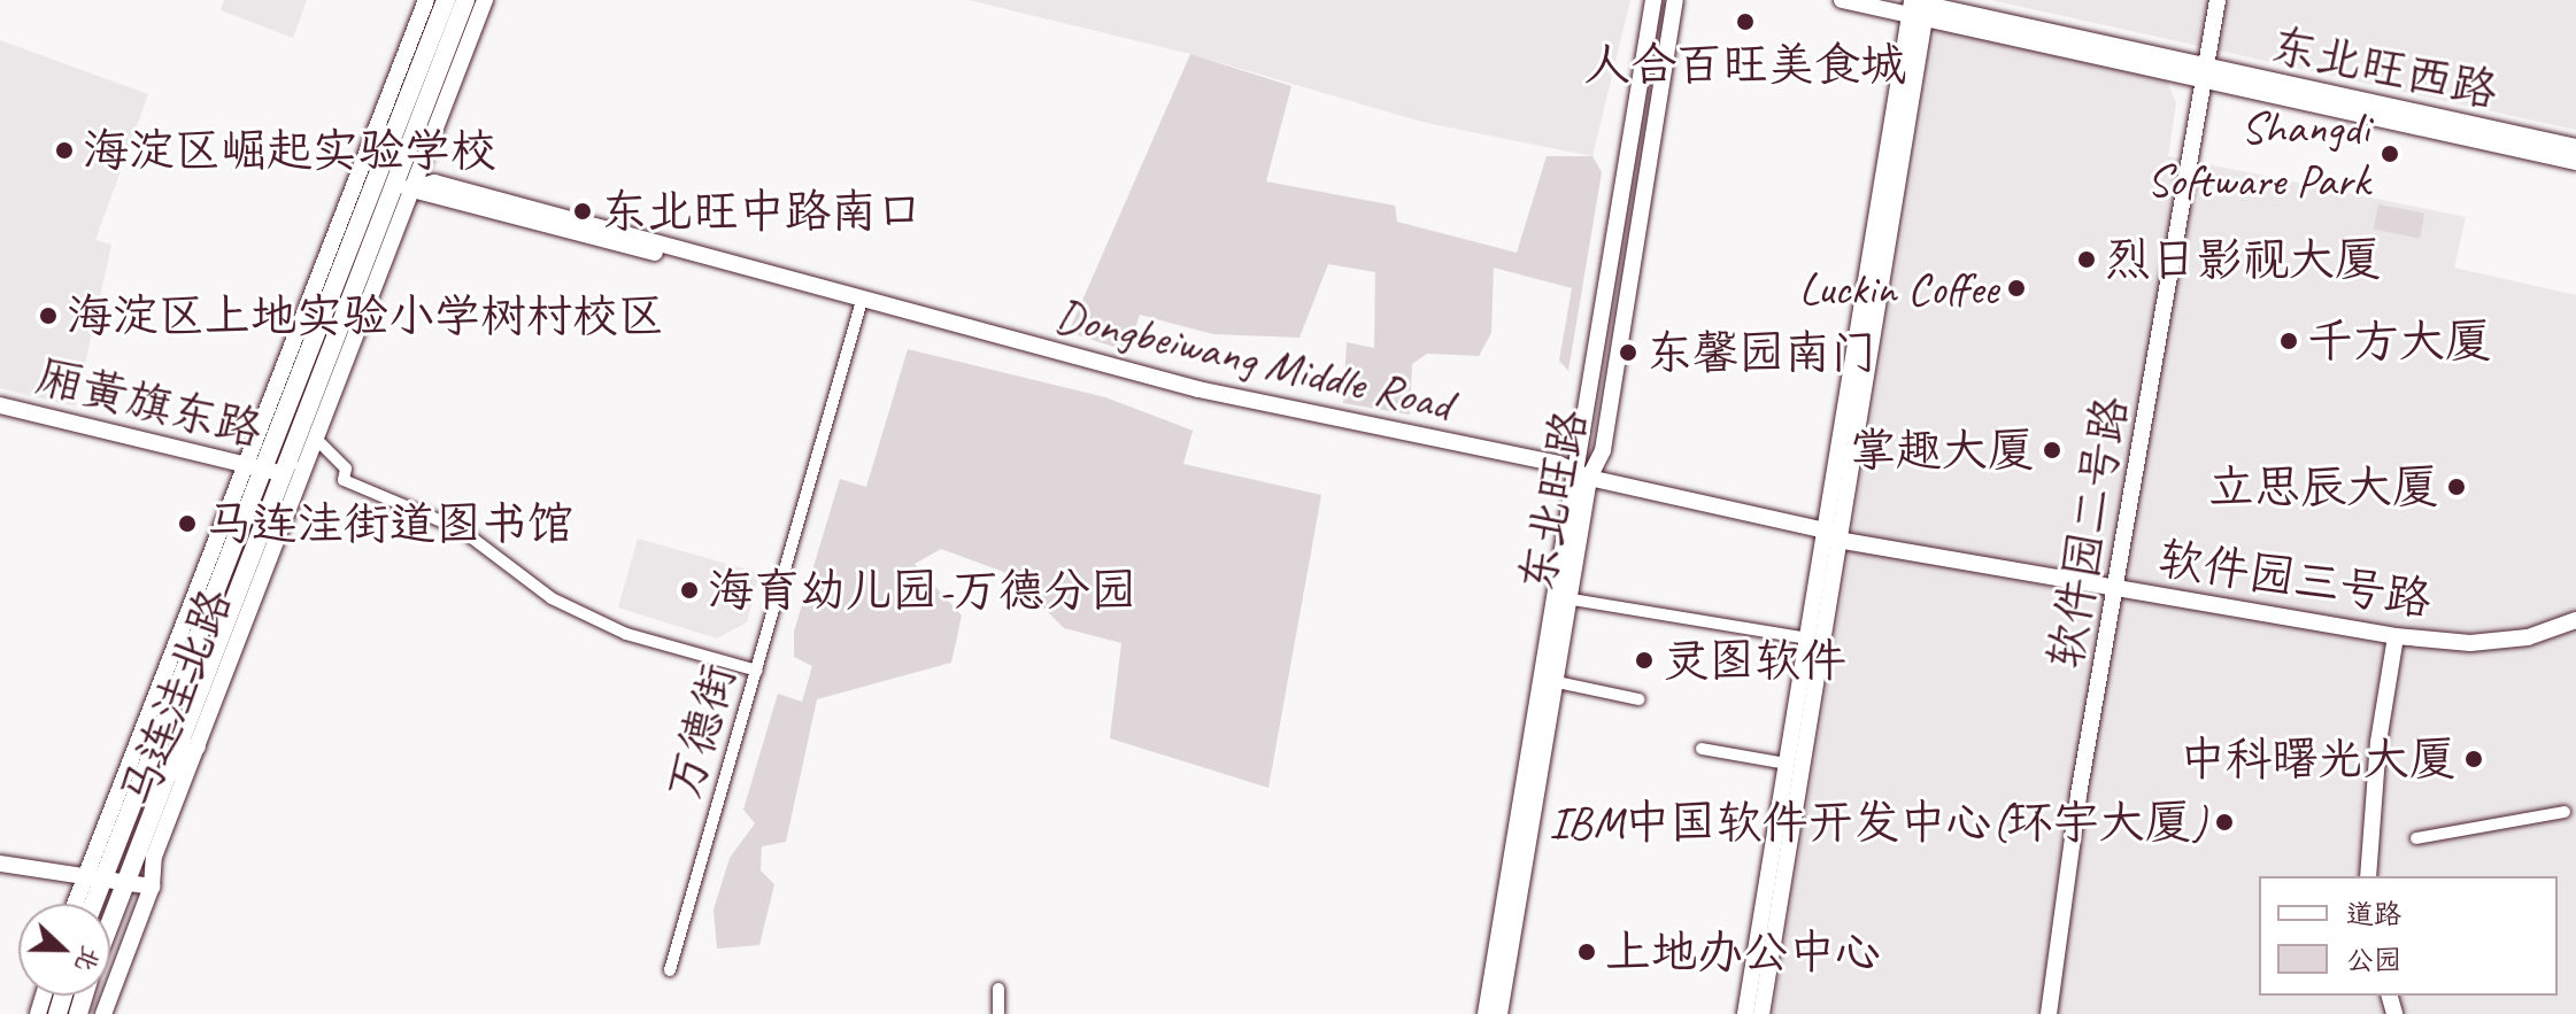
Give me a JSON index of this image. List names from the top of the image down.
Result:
{
  "streets": {
    "street": [
      "东北旺西路",
      "Dongbeiwang Middle Road",
      "厢黄旗东路",
      "东北旺路",
      "软件园二号路",
      "软件园三号路",
      "马连洼北路",
      "万德街"
    ]
  },
  "crossings": [
    ["东北旺西路", "软件园二号路"],
    ["Dongbeiwang Middle Road", "东北旺路"],
    ["Dongbeiwang Middle Road", "软件园三号路"],
    ["Dongbeiwang Middle Road", "马连洼北路"],
    ["Dongbeiwang Middle Road", "万德街"],
    ["软件园二号路", "软件园三号路"]
  ],
  "places": [
    "人合百旺美食城",
    "海淀区崛起实验学校",
    "Shangdi Software Park",
    "东北旺中路南口",
    "烈日影视大厦",
    "Luckin Coffee",
    "海淀区上地实验小学树村校区",
    "千方大厦",
    "东馨园南门",
    "掌趣大厦",
    "立思辰大厦",
    "马连洼街道图书馆",
    "海育幼儿园-万德分园",
    "灵图软件",
    "中科曙光大厦",
    "IBM中国软件开发中心(环宇大厦)",
    "上地办公中心"
  ],
  "legend": ["道路", "公园"],
  "north": "right"
}
